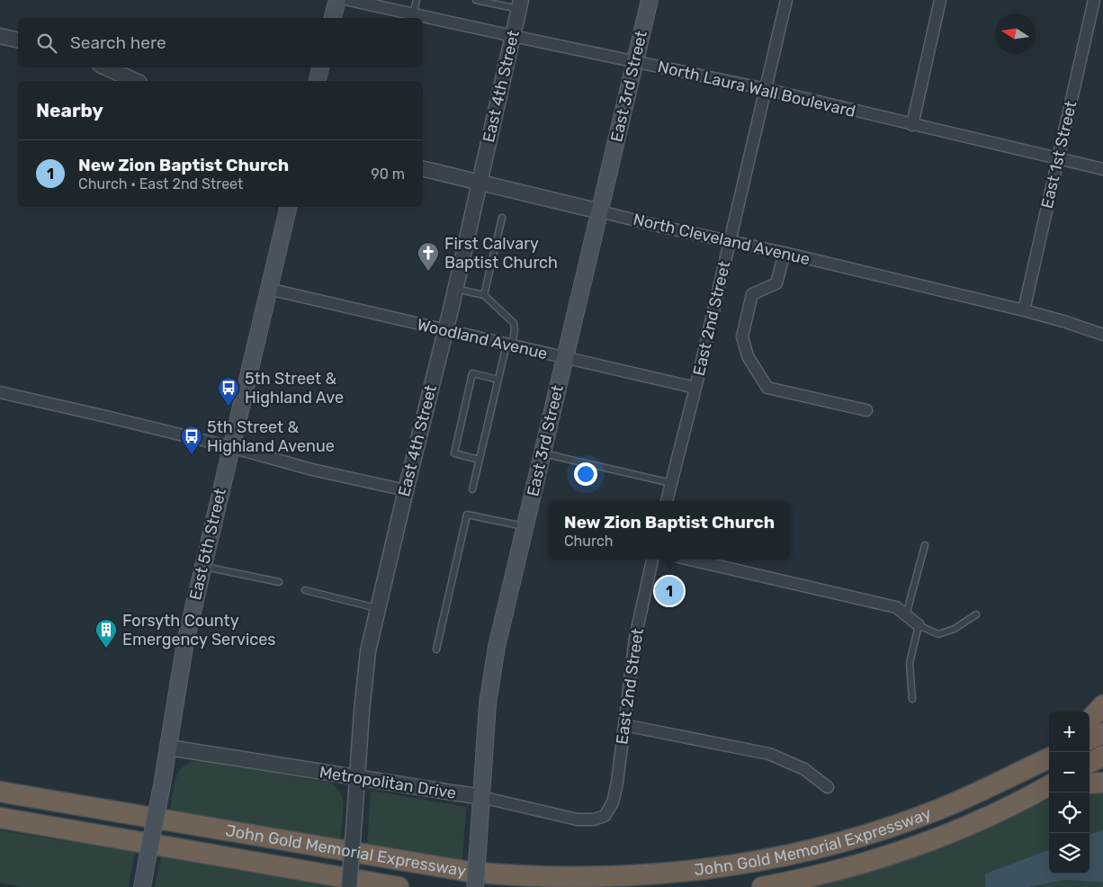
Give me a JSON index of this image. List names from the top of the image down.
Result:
{
  "streets": {
    "highway": ["John Gold Memorial Expressway"],
    "main road": ["East 3rd Street", "East 5th Street"],
    "street": [
      "East 4th Street",
      "North Laura Wall Boulevard",
      "East 1st Street",
      "North Cleveland Avenue",
      "East 2nd Street",
      "Woodland Avenue",
      "Metropolitan Drive"
    ]
  },
  "crossings": [
    ["East 4th Street", "North Laura Wall Boulevard"],
    ["East 4th Street", "North Cleveland Avenue"],
    ["East 4th Street", "Woodland Avenue"],
    ["East 4th Street", "Metropolitan Drive"],
    ["East 3rd Street", "North Laura Wall Boulevard"],
    ["East 3rd Street", "North Cleveland Avenue"],
    ["East 3rd Street", "Woodland Avenue"],
    ["East 3rd Street", "Metropolitan Drive"],
    ["North Laura Wall Boulevard", "East 1st Street"],
    ["North Laura Wall Boulevard", "East 2nd Street"],
    ["East 1st Street", "North Cleveland Avenue"],
    ["North Cleveland Avenue", "East 2nd Street"],
    ["East 2nd Street", "Woodland Avenue"],
    ["East 2nd Street", "Metropolitan Drive"],
    ["Woodland Avenue", "East 5th Street"],
    ["East 5th Street", "Metropolitan Drive"]
  ],
  "places": {
    "church": ["First Calvary Baptist Church"],
    "bus stop": ["5th Street & Highland Ave", "5th Street & Highland Avenue"],
    "building": ["Forsyth County Emergency Services"]
  },
  "north": "left",
  "page": {
    "search": "Search here",
    "heading": "Nearby",
    "list": [
      {
        "mark": "1",
        "name": "New Zion Baptist Church",
        "note": "Church · East 2nd Street",
        "value": "90 m"
      }
    ],
    "popup": ["New Zion Baptist Church", "Church"],
    "pins": "1",
    "map_buttons": ["+", "−"]
  }
}
